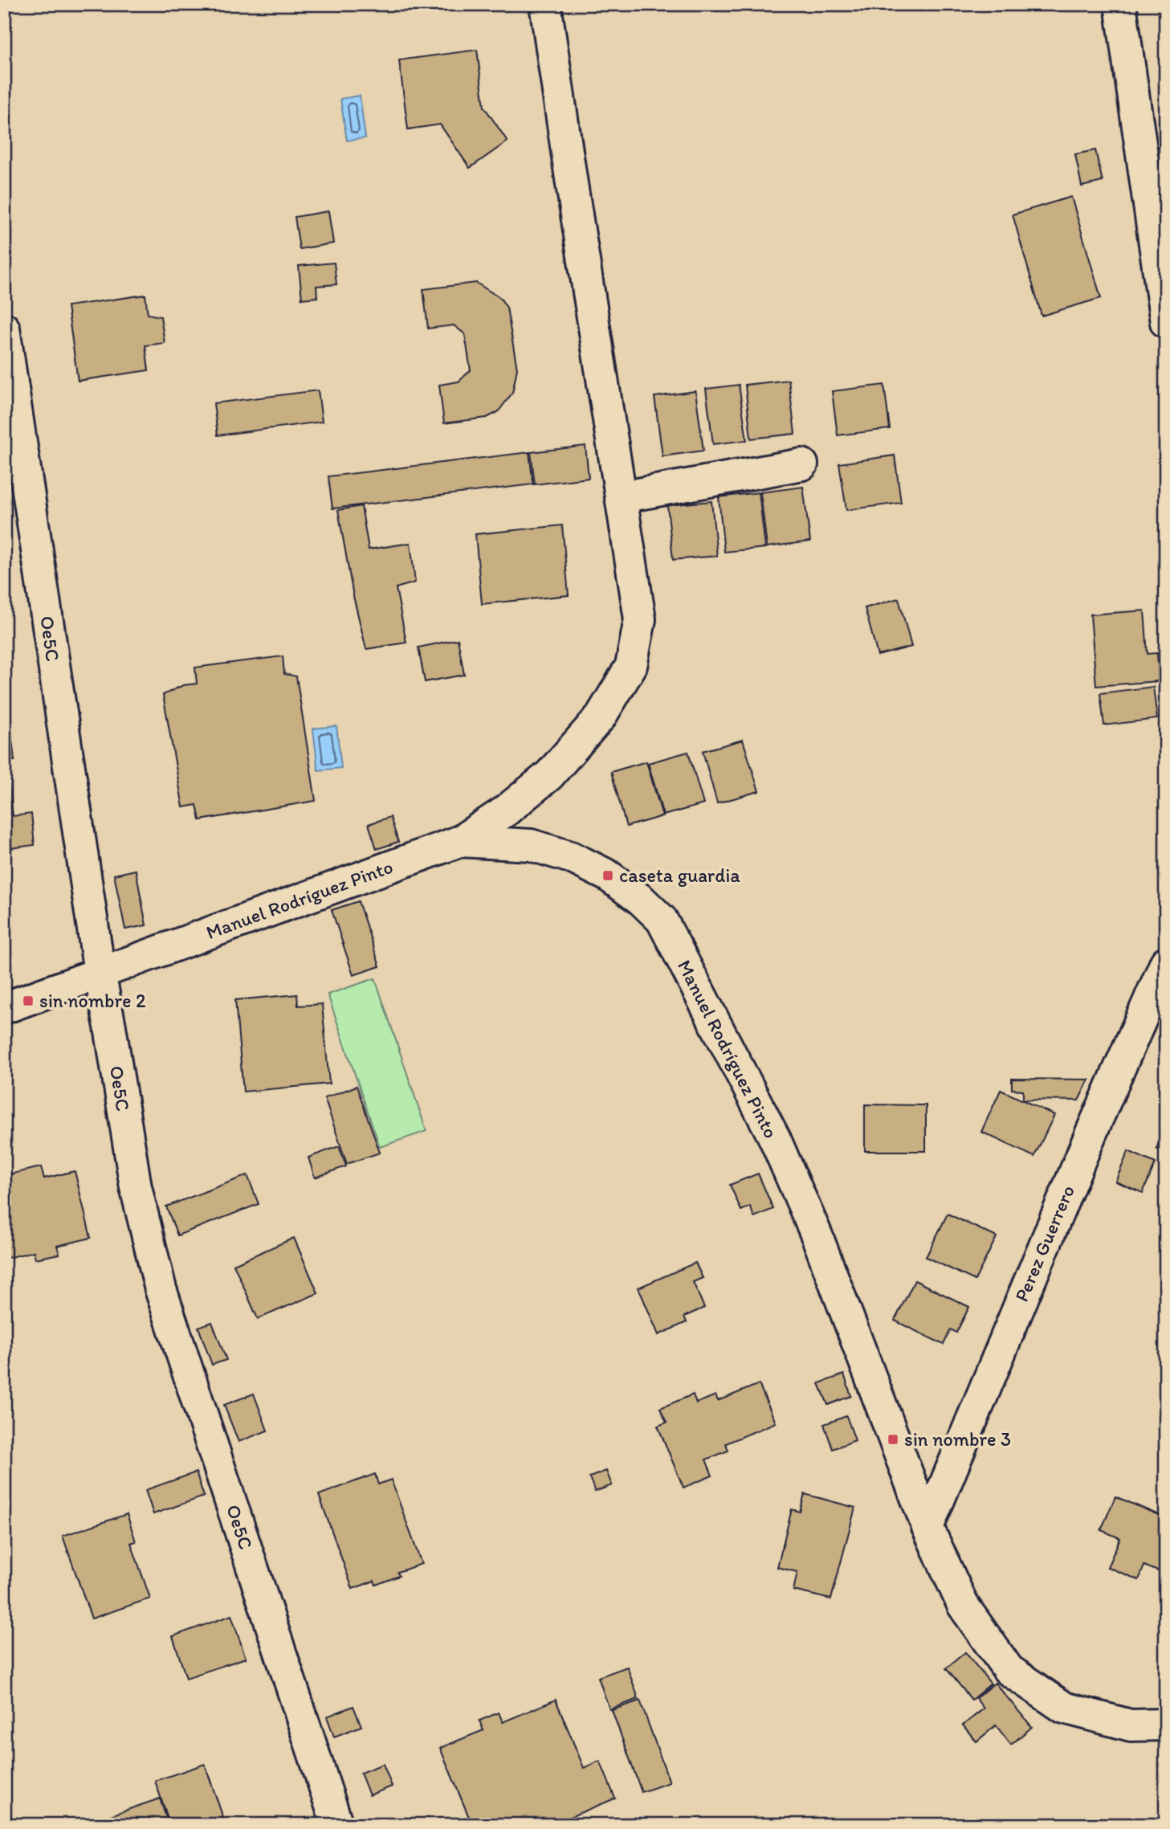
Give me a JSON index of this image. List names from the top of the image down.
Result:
{
  "streets": {
    "street": ["Oe5C", "Manuel Rodríguez Pinto", "Perez Guerrero"]
  },
  "crossings": [
    ["Oe5C", "Manuel Rodríguez Pinto"],
    ["Manuel Rodríguez Pinto", "Perez Guerrero"]
  ],
  "places": {
    "transit": ["caseta guardia", "sin nombre 2", "sin nombre 3"]
  }
}
